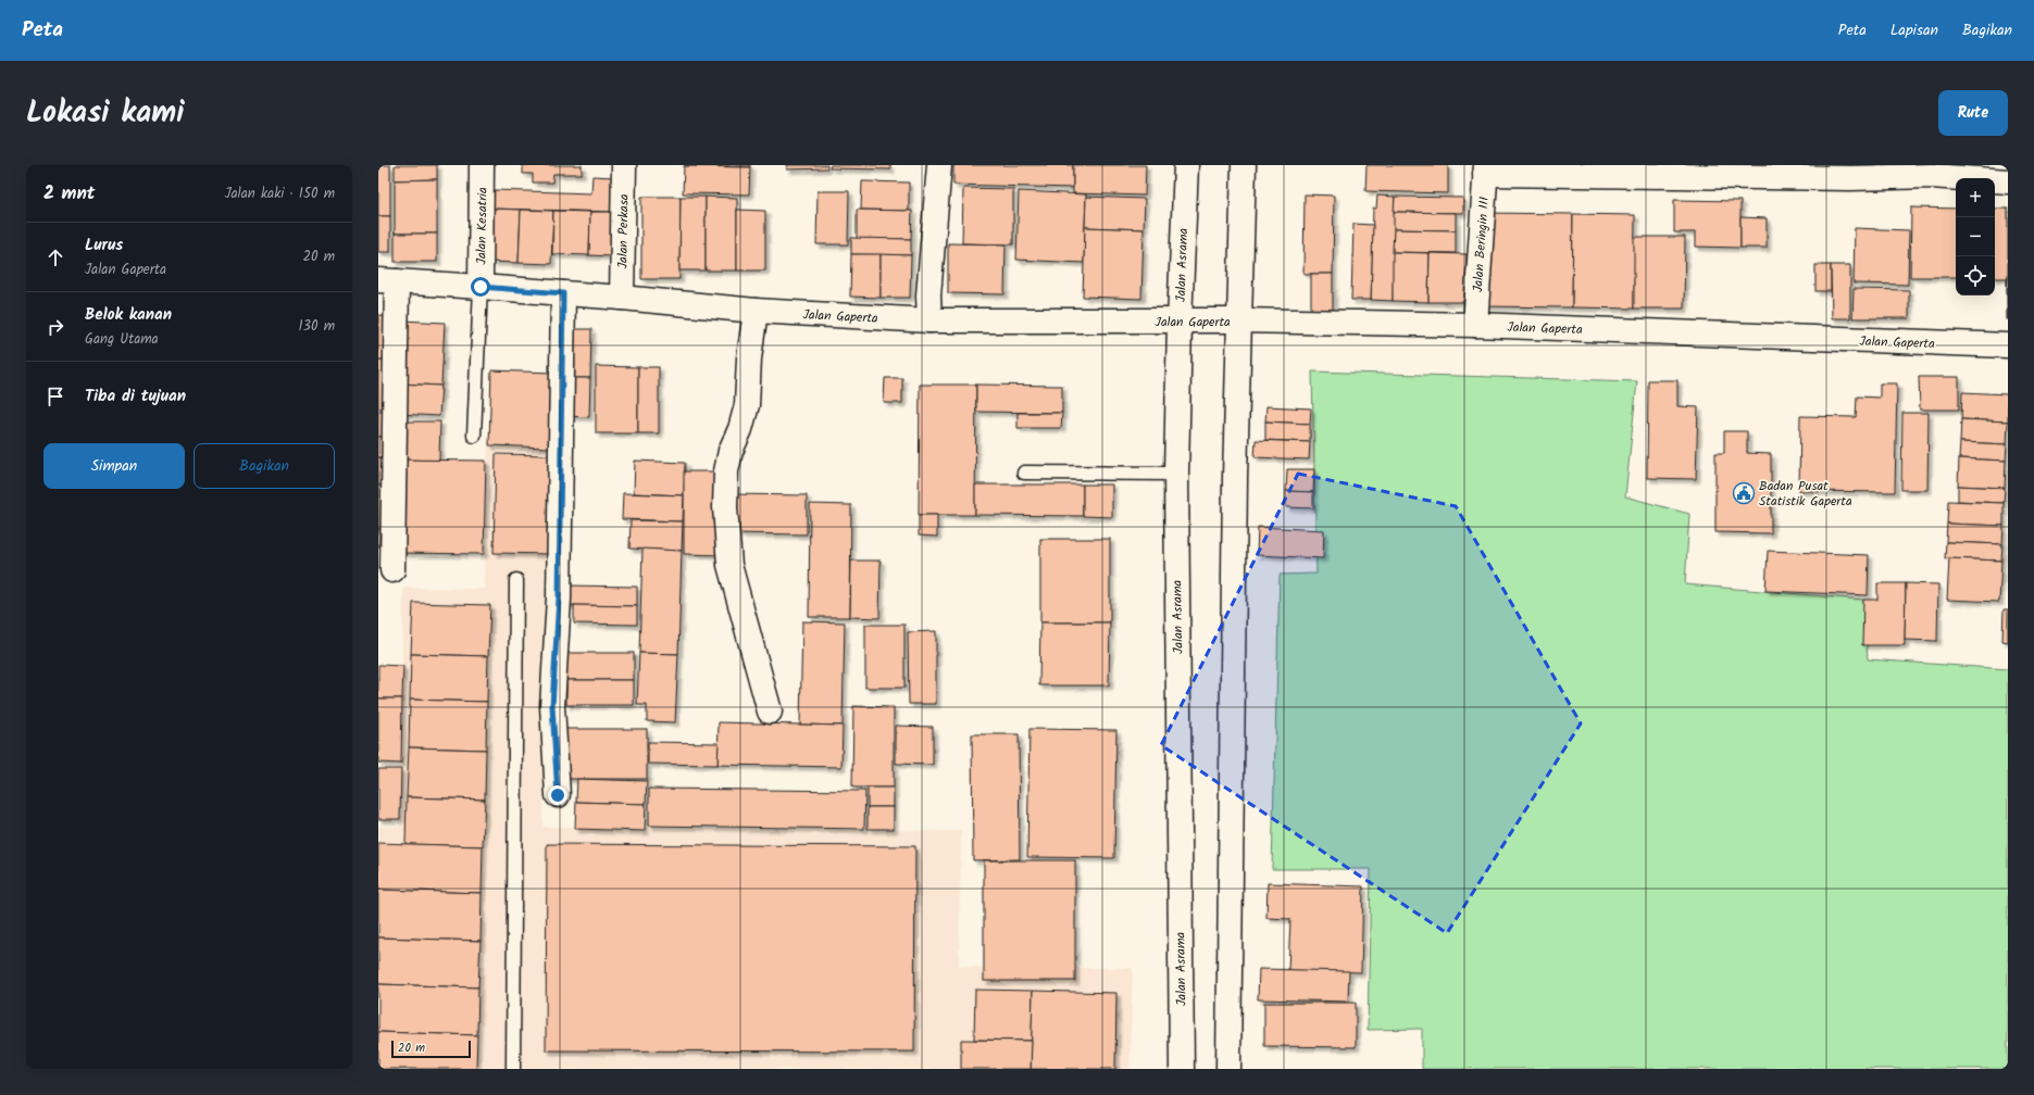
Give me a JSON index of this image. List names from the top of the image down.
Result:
{
  "streets": {
    "main road": [
      "Jalan Kesatria",
      "Jalan Perkasa",
      "Jalan Beringin III",
      "Jalan Asrama",
      "Jalan Gaperta"
    ]
  },
  "crossings": [
    ["Jalan Kesatria", "Jalan Gaperta"],
    ["Jalan Perkasa", "Jalan Gaperta"],
    ["Jalan Beringin III", "Jalan Gaperta"],
    ["Jalan Asrama", "Jalan Gaperta"]
  ],
  "places": {
    "public building": ["Badan Pusat Statistik Gaperta"]
  },
  "scale_bar": "20 m",
  "page": {
    "header": "Peta",
    "nav": ["Peta", "Lapisan", "Bagikan"],
    "title": "Lokasi kami",
    "buttons": [
      "Rute",
      ["Simpan", "Bagikan"]
    ],
    "heading": ["2 mnt", "Jalan kaki · 150 m"],
    "map_buttons": ["+", "−"],
    "list": [
      ["Lurus", "Jalan Gaperta", "20 m"],
      ["Belok kanan", "Gang Utama", "130 m"],
      "Tiba di tujuan"
    ],
    "scale": "20 m"
  }
}
